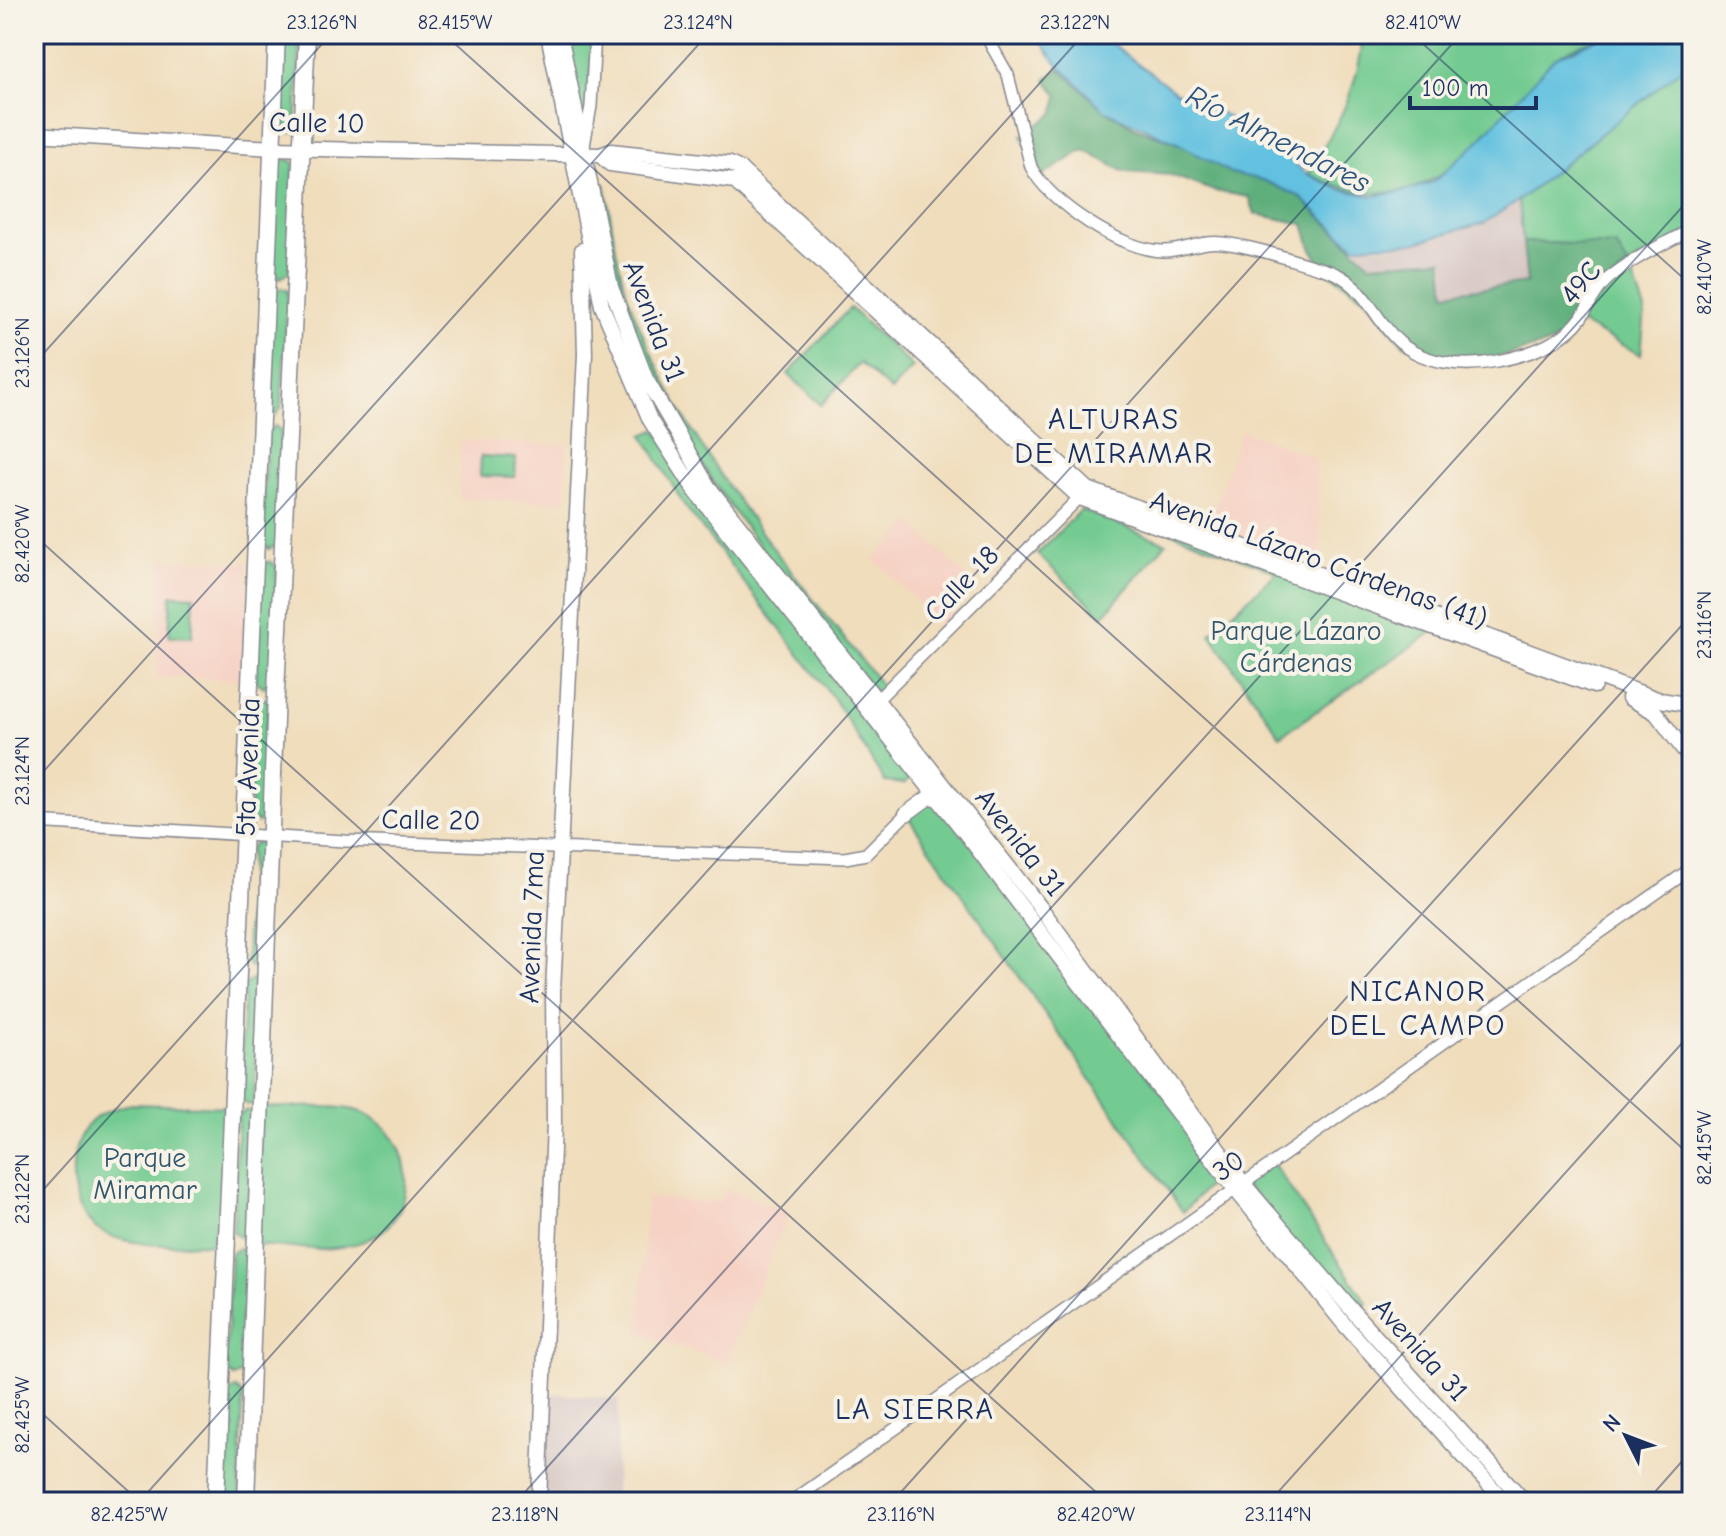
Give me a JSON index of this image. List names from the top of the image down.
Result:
{
  "streets": {
    "highway": ["5ta Avenida"],
    "main road": [
      "Calle 10",
      "Avenida 31",
      "Avenida Lázaro Cárdenas (41)",
      "Avenida 7ma"
    ],
    "street": [
      "49C",
      "Calle 18",
      "Calle 20",
      "30"
    ]
  },
  "crossings": [
    ["Calle 10", "Avenida 31"],
    ["Calle 10", "Avenida Lázaro Cárdenas (41)"],
    ["Calle 10", "5ta Avenida"],
    ["Avenida 31", "Calle 18"],
    ["Avenida 31", "Avenida 7ma"],
    ["Avenida 31", "30"],
    ["Avenida Lázaro Cárdenas (41)", "Calle 18"],
    ["5ta Avenida", "Calle 20"],
    ["Calle 20", "Avenida 7ma"]
  ],
  "districts": ["ALTURAS DE MIRAMAR", "NICANOR DEL CAMPO", "LA SIERRA"],
  "water": ["Río Almendares"],
  "parks": ["Parque Lázaro Cárdenas", "Parque Miramar"],
  "scale_bar": "100 m",
  "north": "top left",
  "coordinates": [
    "23.126°N",
    "82.415°W",
    "23.124°N",
    "23.122°N",
    "82.410°W",
    "82.420°W",
    "23.116°N",
    "82.425°W",
    "23.118°N",
    "23.114°N"
  ]
}
